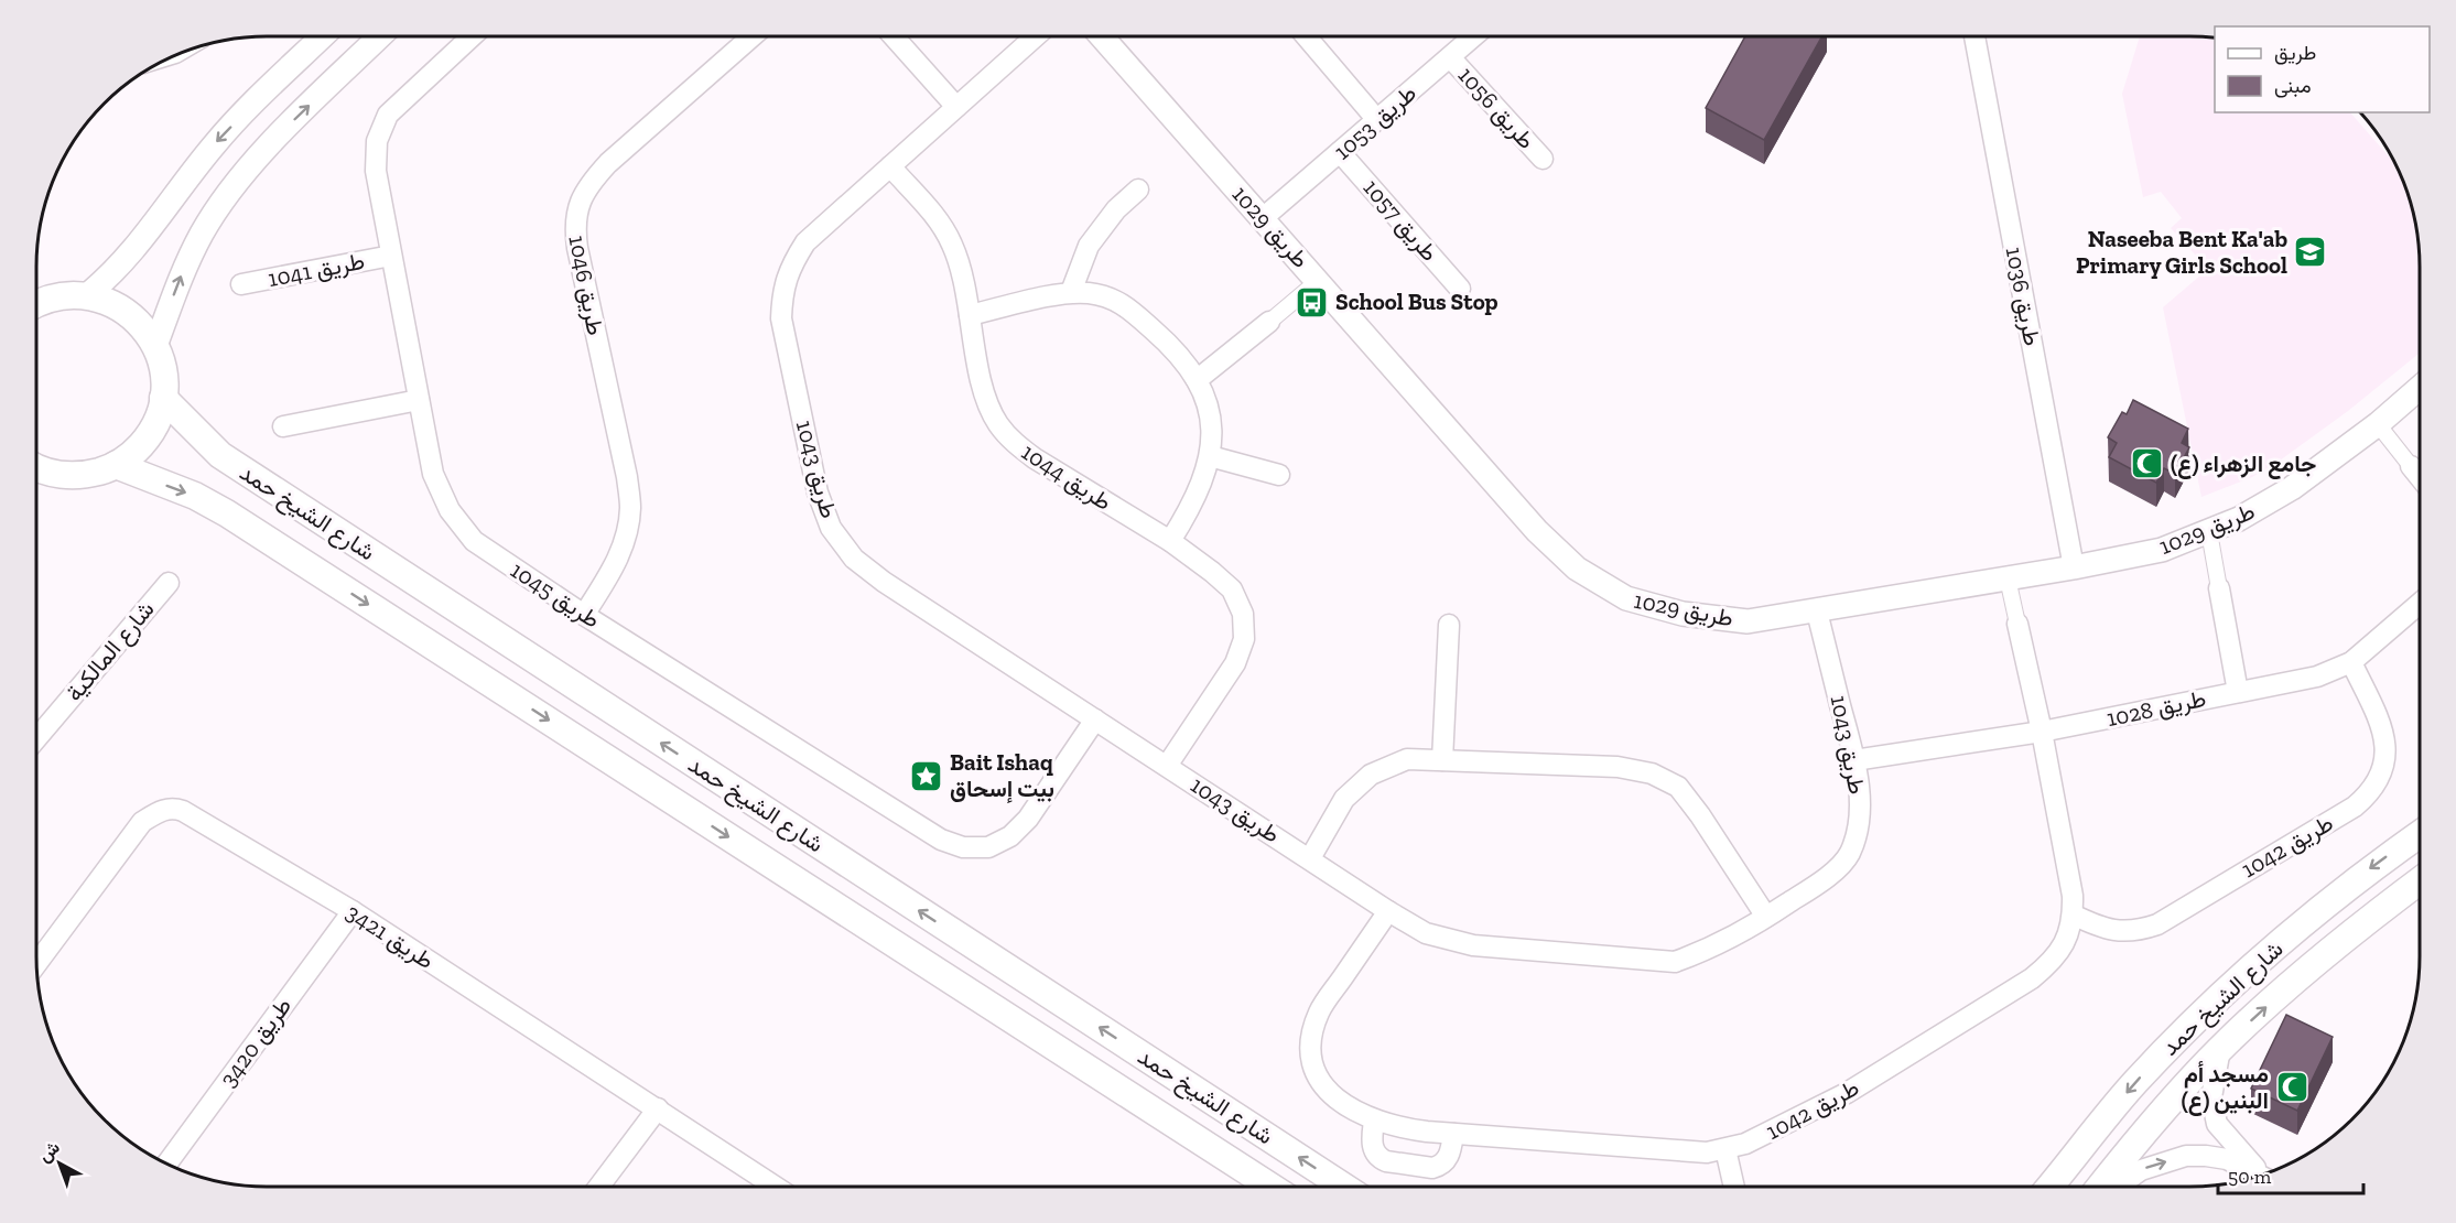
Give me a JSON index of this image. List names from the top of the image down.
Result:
{
  "streets": {
    "main road": ["شارع الشيخ حمد"],
    "street": [
      "طريق 1056",
      "طريق 1053",
      "طريق 1057",
      "طريق 1029",
      "طريق 1041",
      "طريق 1046",
      "طريق 1036",
      "طريق 1043",
      "طريق 1044",
      "طريق 1045",
      "شارع المالكية",
      "طريق 1028",
      "طريق 1042",
      "طريق 3421",
      "طريق 3420"
    ]
  },
  "crossings": [
    ["طريق 1056", "طريق 1053"],
    ["طريق 1053", "طريق 1057"],
    ["طريق 1053", "طريق 1029"],
    ["طريق 1029", "طريق 1036"],
    ["طريق 1029", "طريق 1043"],
    ["طريق 1041", "طريق 1045"],
    ["طريق 1046", "طريق 1045"],
    ["طريق 1043", "طريق 1044"],
    ["طريق 1043", "طريق 1045"],
    ["طريق 1043", "طريق 1028"],
    ["طريق 1043", "طريق 1042"],
    ["طريق 1028", "طريق 1042"],
    ["طريق 3421", "طريق 3420"]
  ],
  "places": {
    "school or university": ["Naseeba Bent Ka'ab Primary Girls School"],
    "bus stop": ["School Bus Stop"],
    "mosque": ["جامع الزهراء (ع)", "مسجد أم البنين (ع)"],
    "place": ["Bait Ishaq بيت إسحاق"]
  },
  "legend": ["طريق", "مبنى"],
  "scale_bar": "50 m",
  "north": "top left"
}
